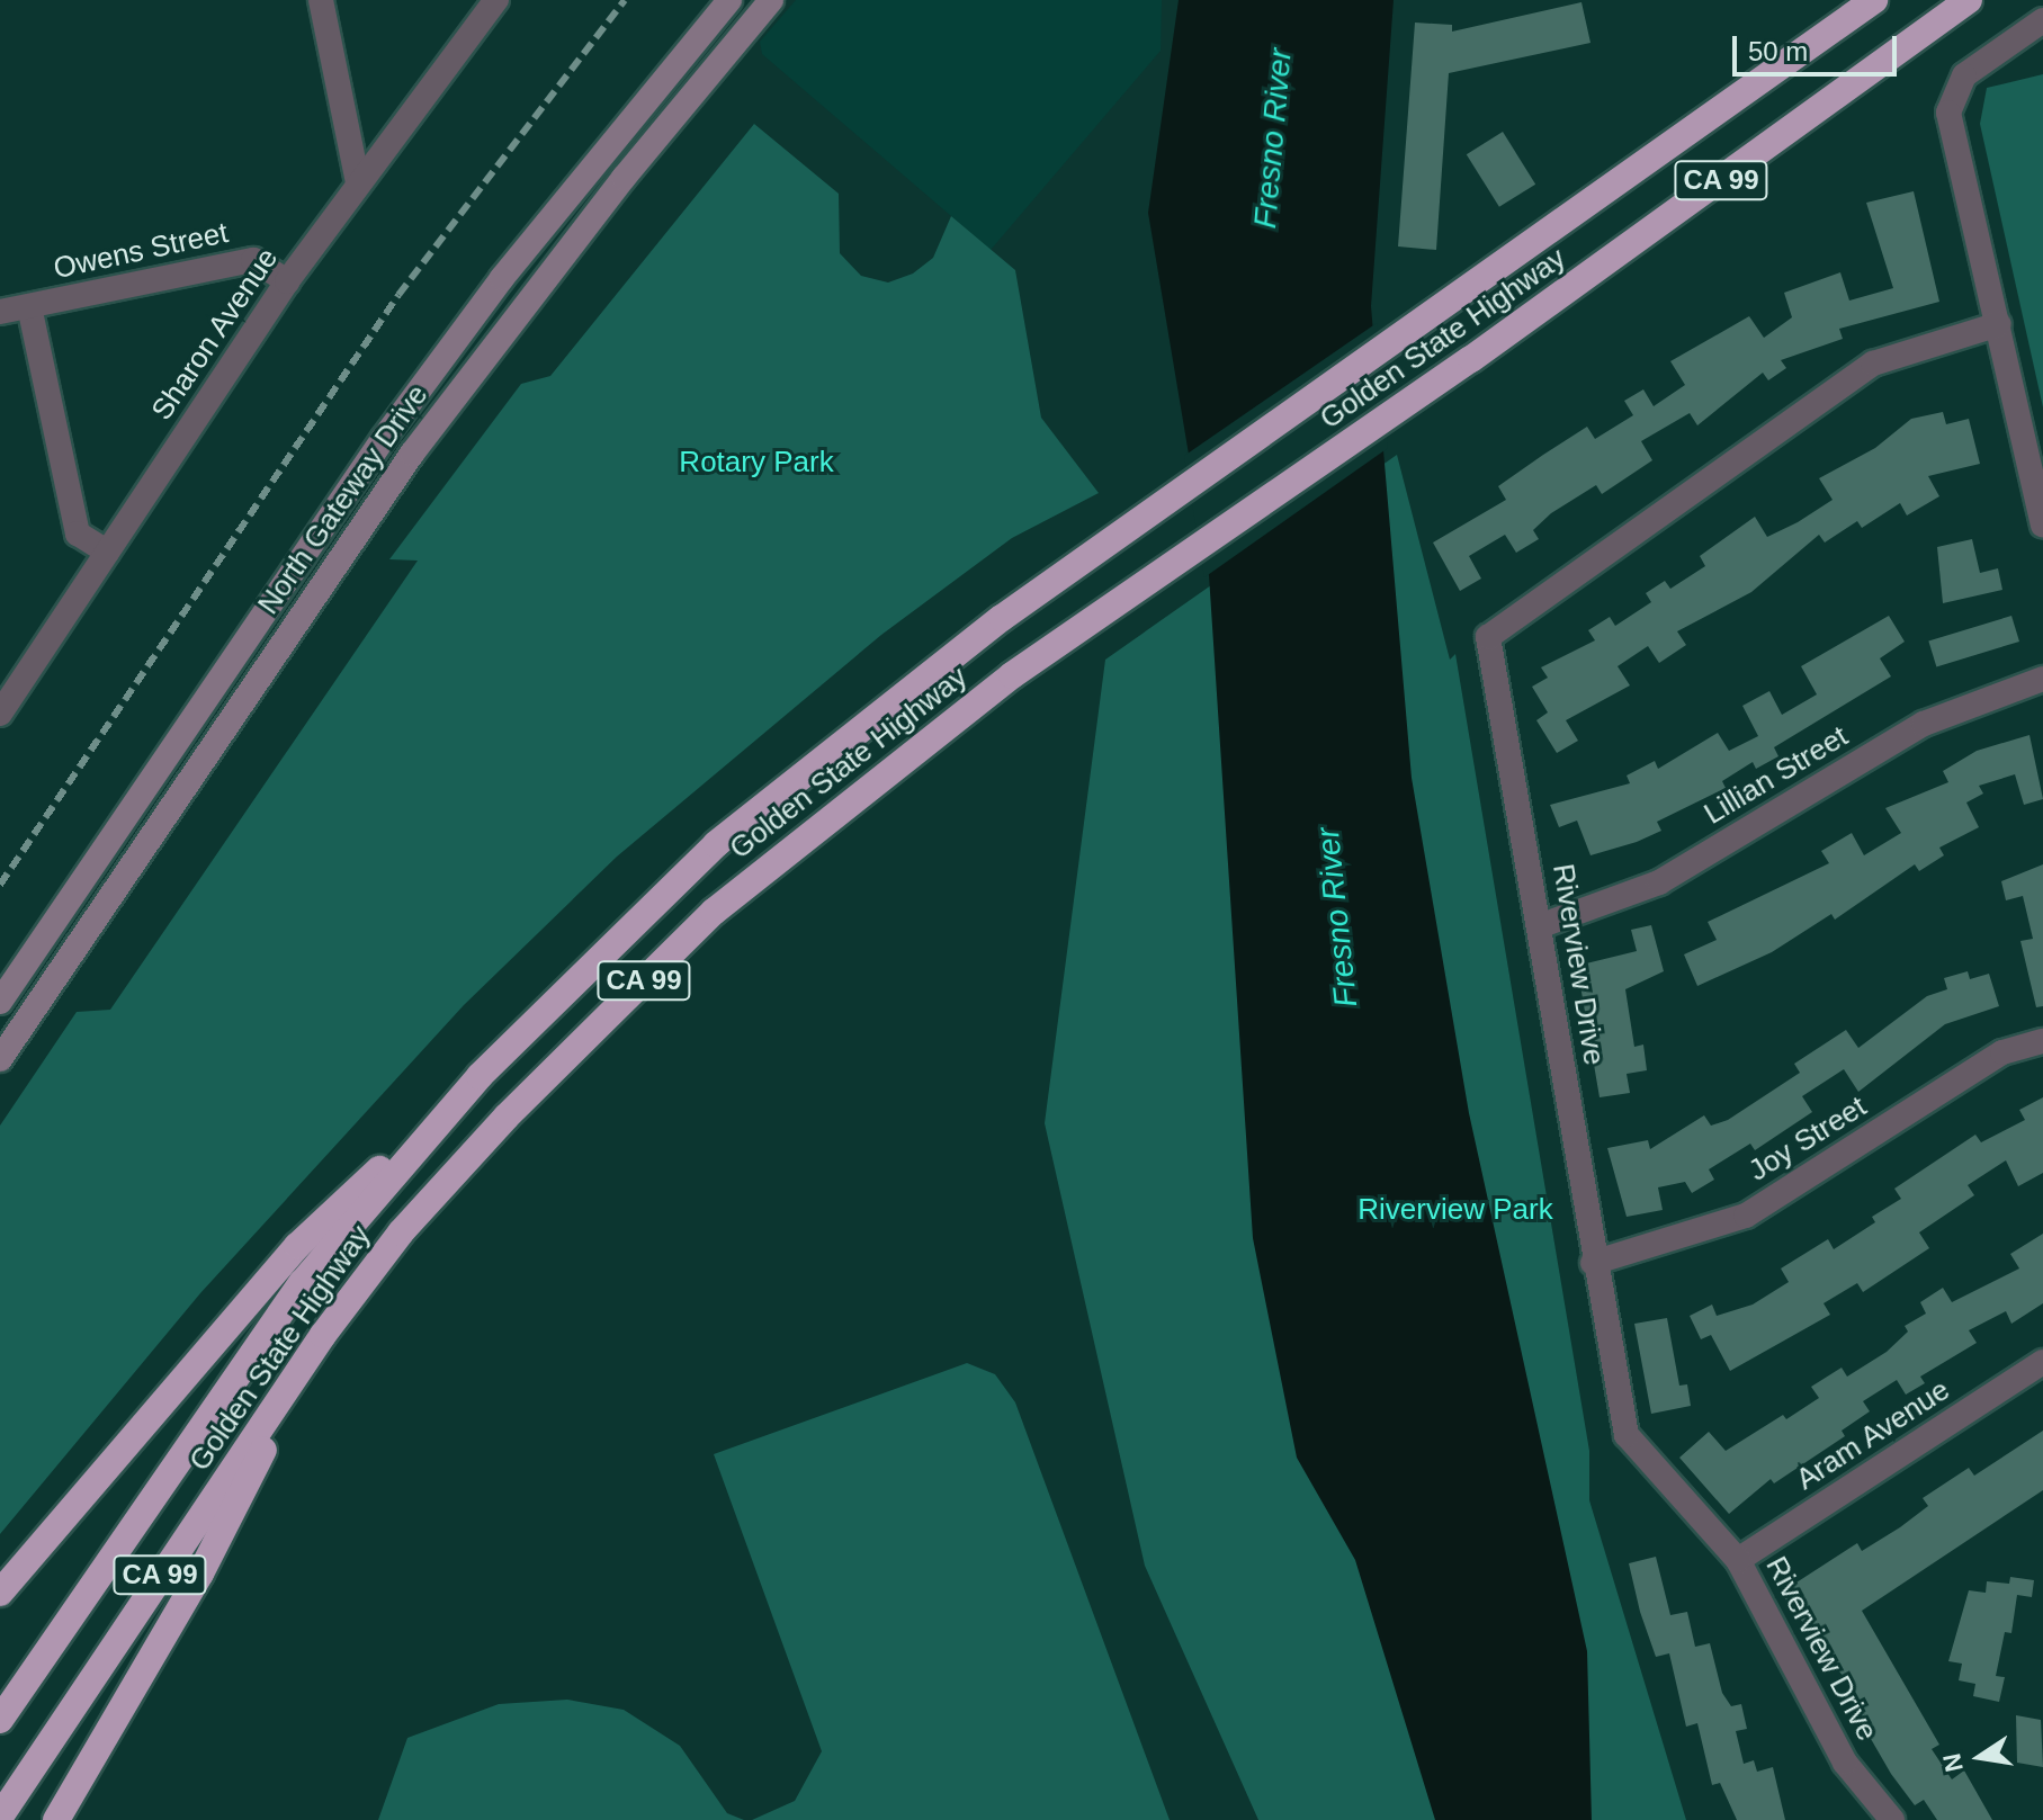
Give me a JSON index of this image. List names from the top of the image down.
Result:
{
  "streets": {
    "highway": ["CA 99", "Golden State Highway"],
    "main road": ["North Gateway Drive"],
    "street": [
      "Owens Street",
      "Sharon Avenue",
      "Lillian Street",
      "Riverview Drive",
      "Joy Street",
      "Aram Avenue"
    ]
  },
  "crossings": [
    ["Owens Street", "Sharon Avenue"],
    ["Lillian Street", "Riverview Drive"],
    ["Riverview Drive", "Joy Street"],
    ["Riverview Drive", "Aram Avenue"]
  ],
  "water": ["Fresno River"],
  "parks": ["Rotary Park", "Riverview Park"],
  "scale_bar": "50 m",
  "north": "left"
}
